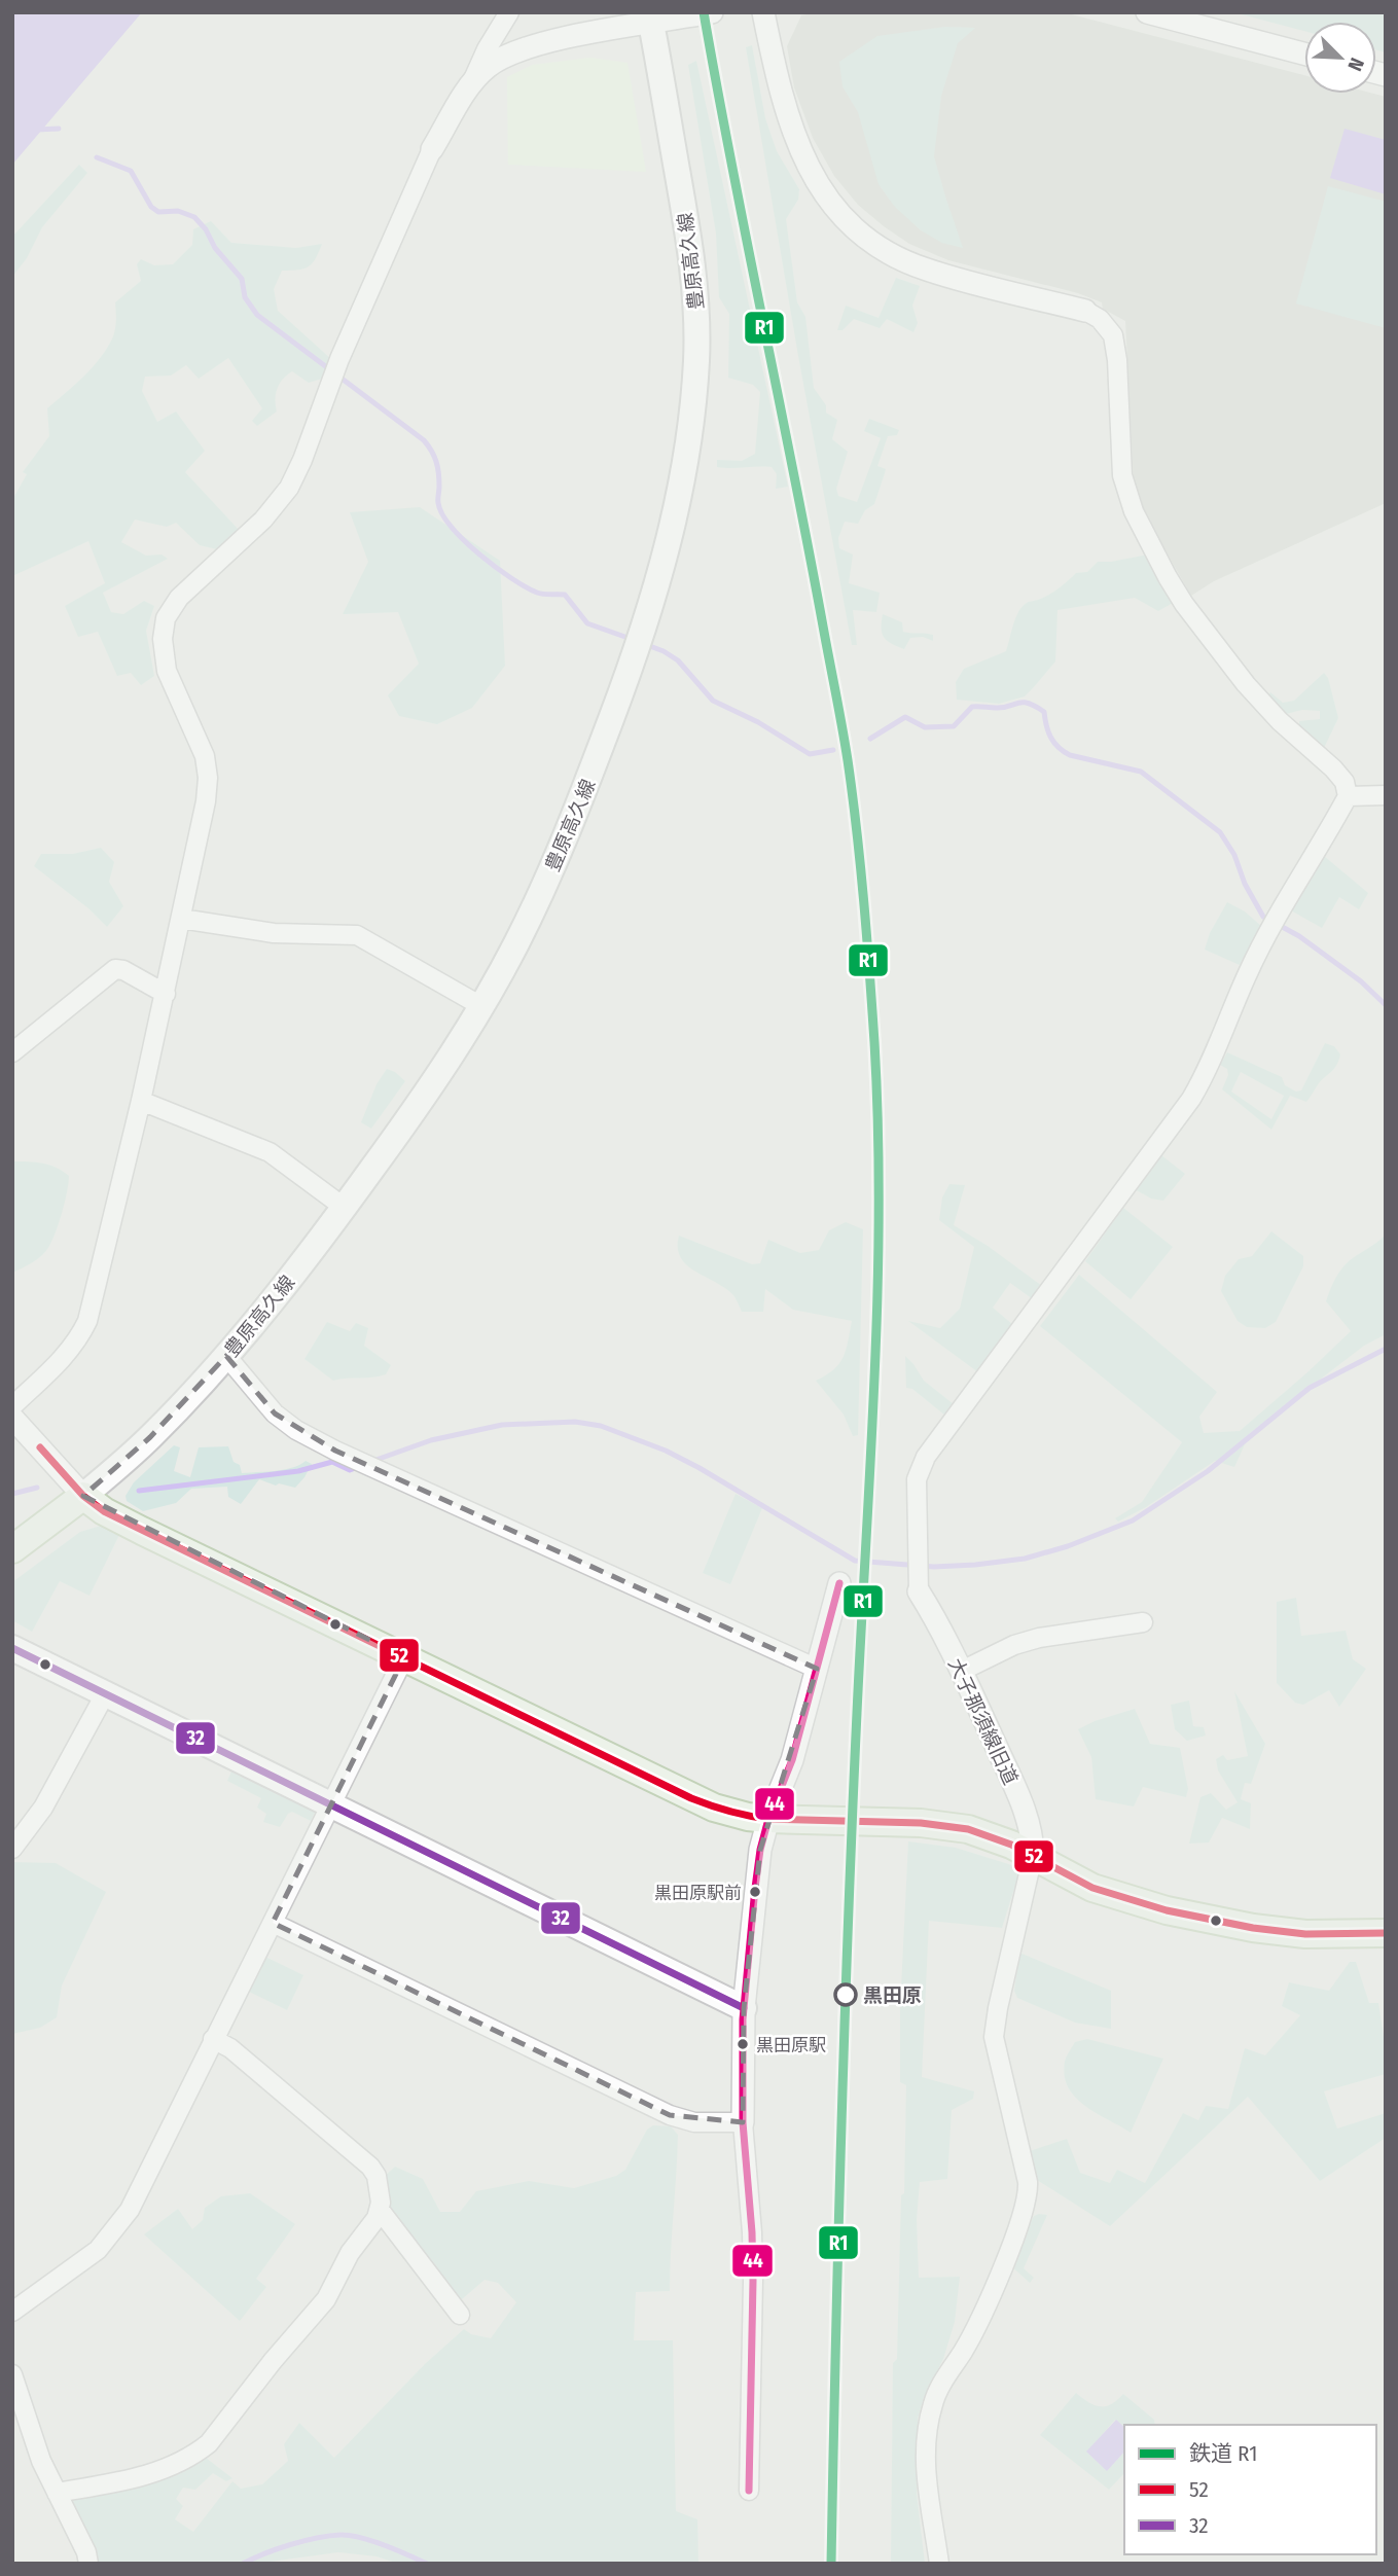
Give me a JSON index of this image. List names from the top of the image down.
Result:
{
  "streets": {
    "main road": ["豊原高久線"],
    "street": ["大子那須線旧道"]
  },
  "places": ["黒田原駅前", "黒田原", "黒田原駅"],
  "lines": [
    "rail line R1",
    "transit line 52",
    "transit line 44",
    "transit line 32"
  ],
  "legend": ["鉄道 R1", "52", "32"],
  "north": "bottom right"
}
